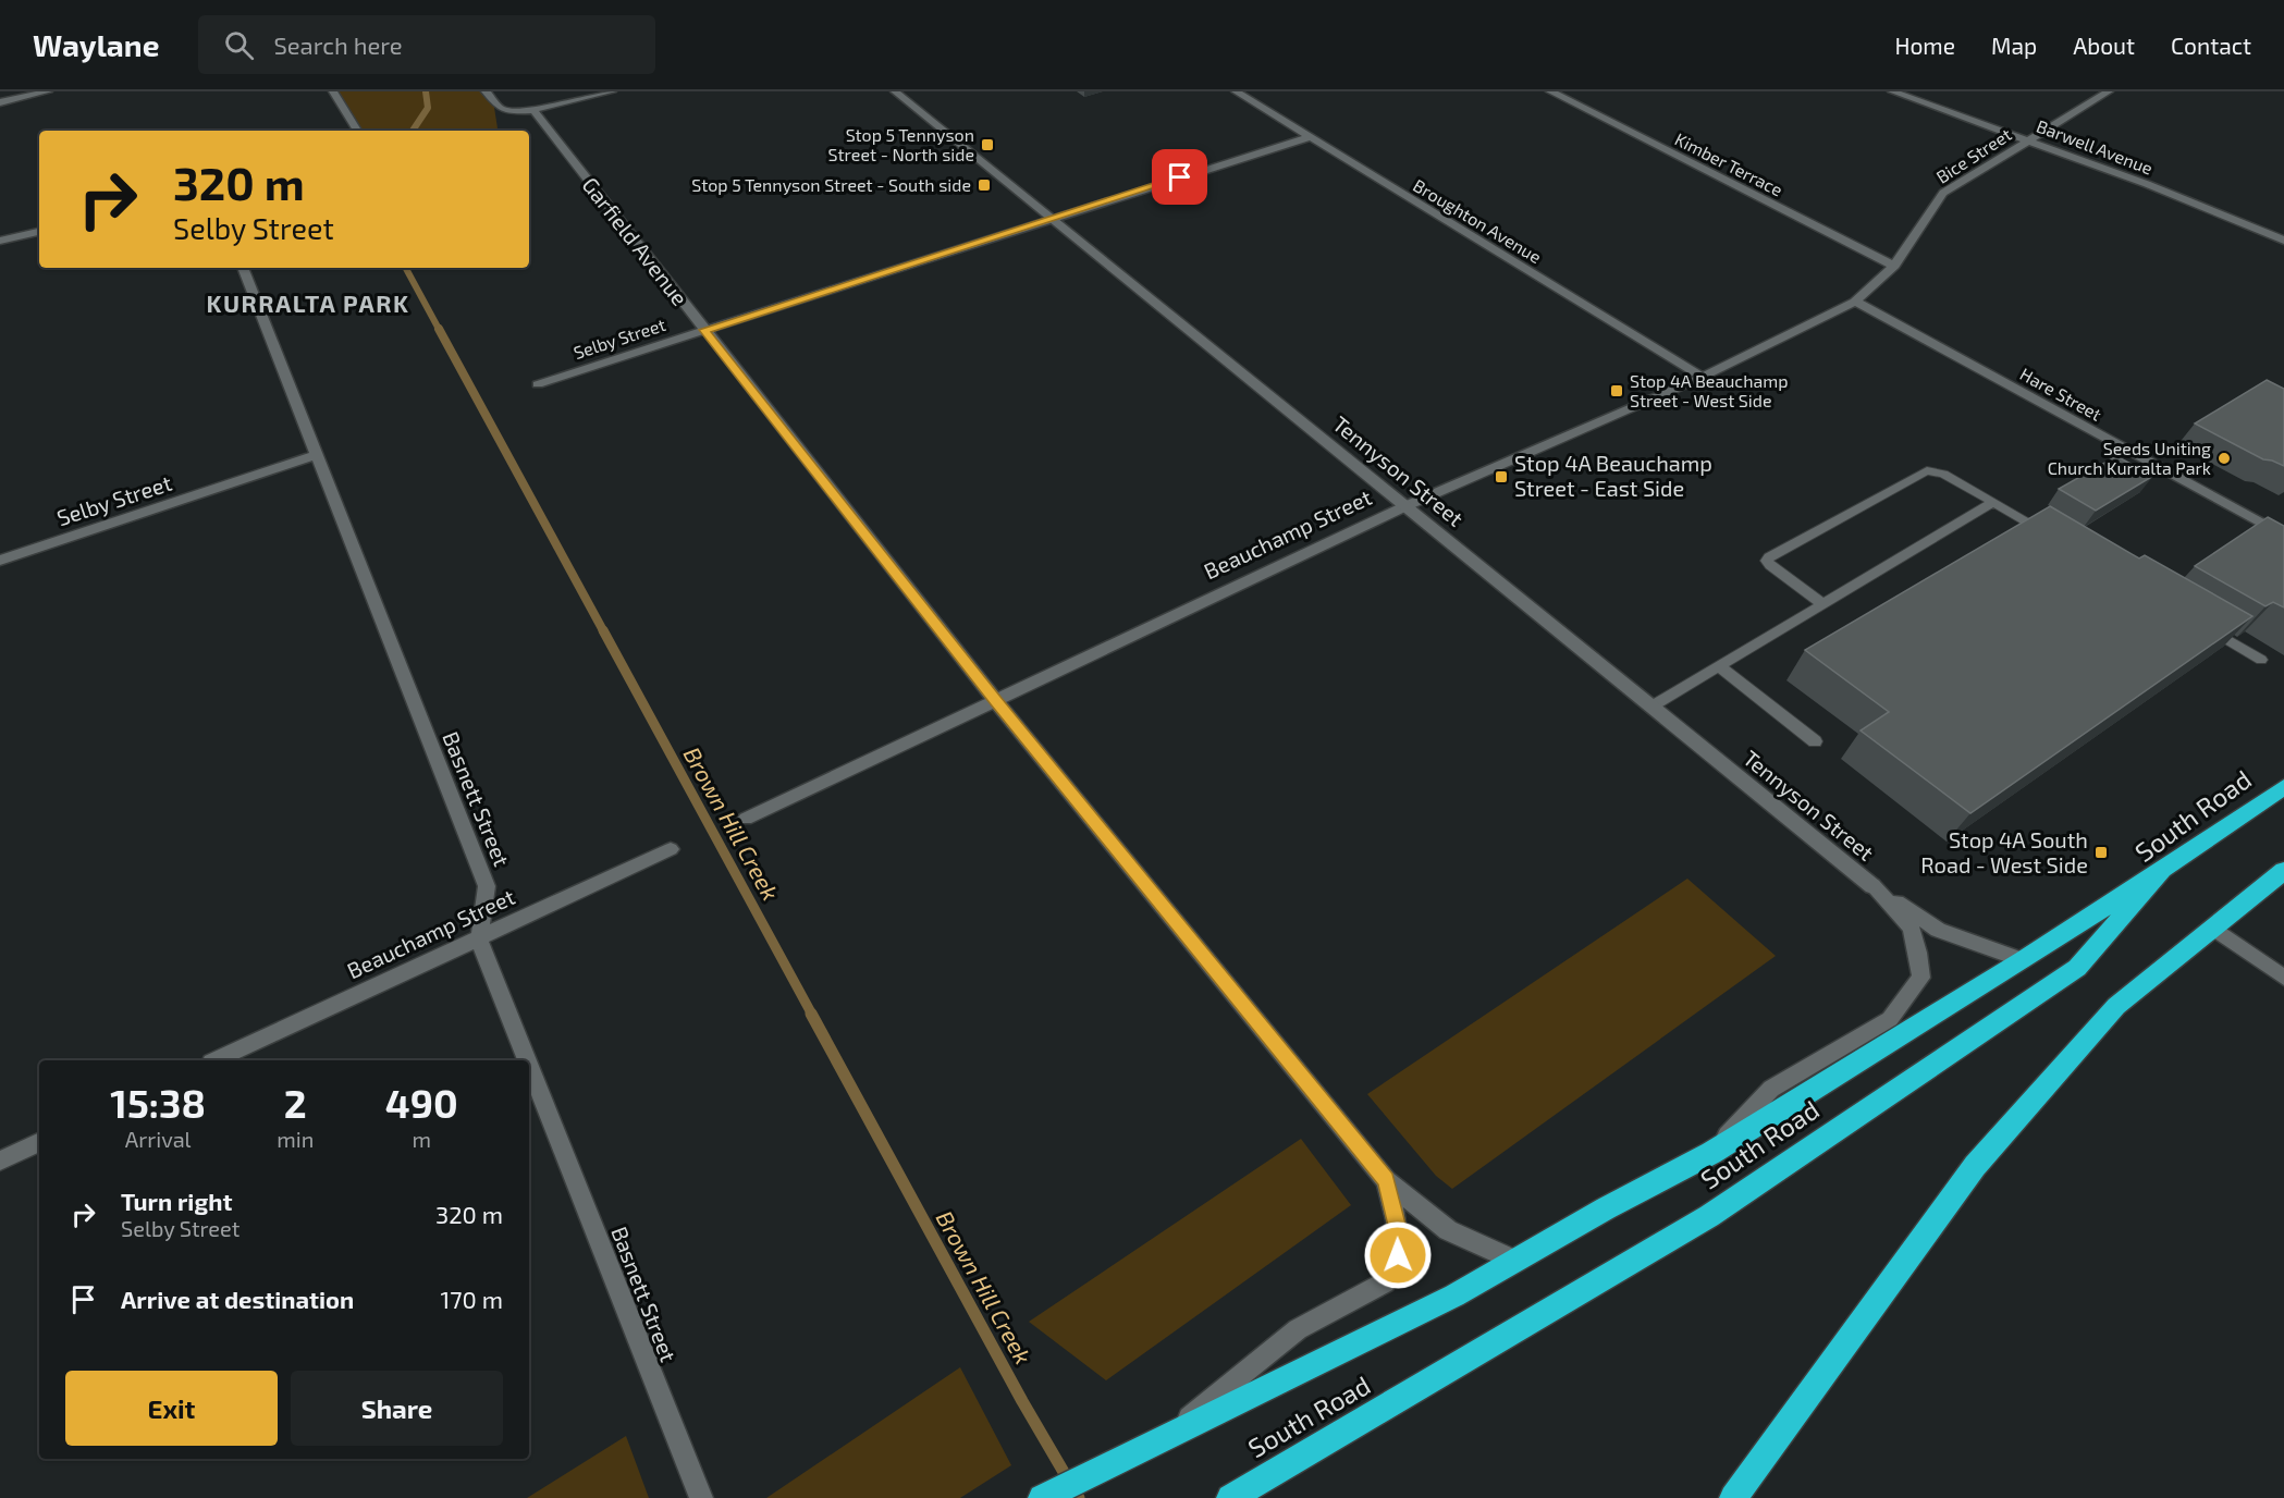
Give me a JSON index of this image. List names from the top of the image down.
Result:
{
  "streets": {
    "highway": ["South Road"],
    "street": [
      "Barwell Avenue",
      "Bice Street",
      "Kimber Terrace",
      "Broughton Avenue",
      "Garfield Avenue",
      "Selby Street",
      "Hare Street",
      "Tennyson Street",
      "Beauchamp Street",
      "Basnett Street"
    ]
  },
  "crossings": [
    ["Barwell Avenue", "Bice Street"],
    ["Bice Street", "Kimber Terrace"],
    ["Bice Street", "Hare Street"],
    ["Bice Street", "Beauchamp Street"],
    ["Broughton Avenue", "Selby Street"],
    ["Broughton Avenue", "Beauchamp Street"],
    ["Garfield Avenue", "Selby Street"],
    ["Garfield Avenue", "Beauchamp Street"],
    ["Selby Street", "Tennyson Street"],
    ["Selby Street", "Basnett Street"],
    ["Hare Street", "Beauchamp Street"],
    ["Tennyson Street", "Beauchamp Street"],
    ["Beauchamp Street", "Basnett Street"]
  ],
  "districts": ["KURRALTA PARK"],
  "water": ["Brown Hill Creek"],
  "places": {
    "transit": [
      "Stop 5 Tennyson Street - North side",
      "Stop 5 Tennyson Street - South side",
      "Stop 4A Beauchamp Street - West Side",
      "Stop 4A Beauchamp Street - East Side",
      "Stop 4A South Road - West Side"
    ],
    "other": ["Seeds Uniting Church Kurralta Park"]
  },
  "page": {
    "header": "Waylane",
    "search": "Search here",
    "nav": [
      "Home",
      "Map",
      "About",
      "Contact"
    ],
    "turn": ["320 m", "Selby Street"],
    "eta": [
      "15:38",
      "Arrival",
      "2",
      "min",
      "490",
      "m"
    ],
    "list": [
      {
        "name": "Turn right",
        "note": "Selby Street",
        "value": "320 m"
      },
      {
        "name": "Arrive at destination",
        "value": "170 m"
      }
    ],
    "buttons": ["Exit", "Share"]
  }
}
